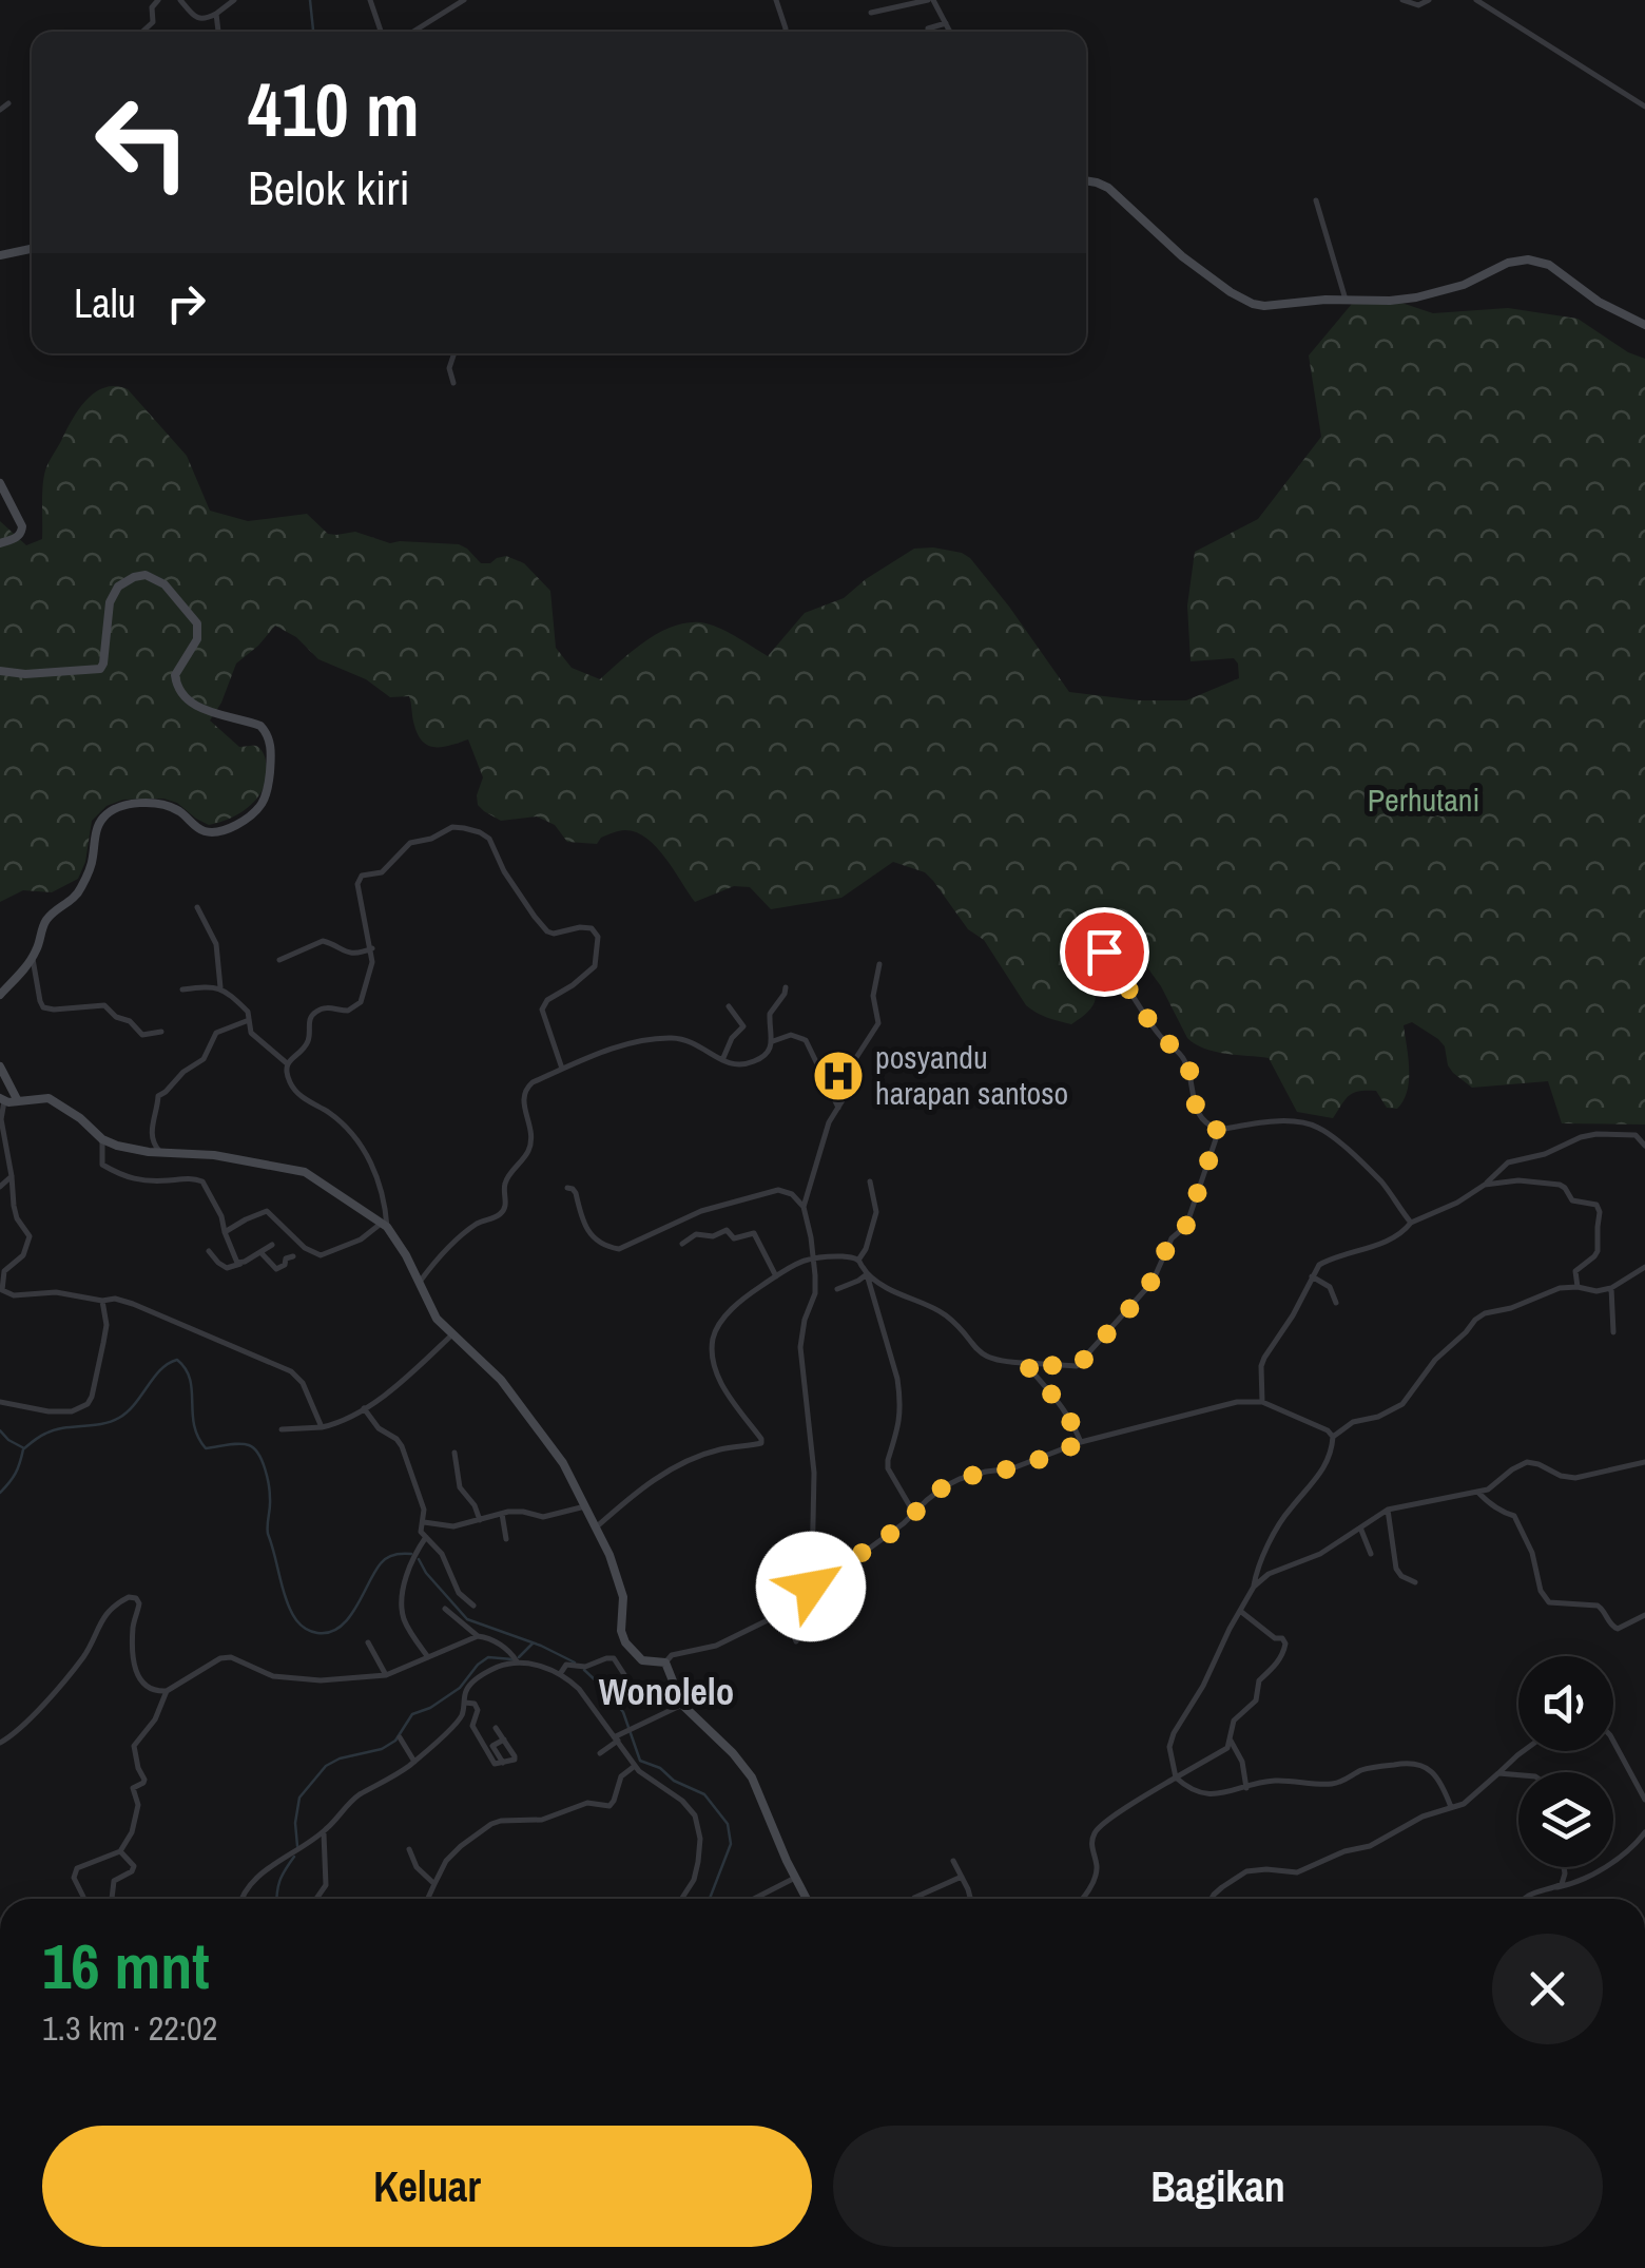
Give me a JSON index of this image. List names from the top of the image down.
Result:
{
  "districts": ["Wonolelo"],
  "parks": ["Perhutani"],
  "places": {
    "hospital": ["posyandu harapan santoso"]
  },
  "page": {
    "turn": ["410 m", "Belok kiri"],
    "then": "Lalu",
    "heading": ["16 mnt", "1.3 km · 22:02"],
    "buttons": ["Keluar", "Bagikan"]
  }
}
